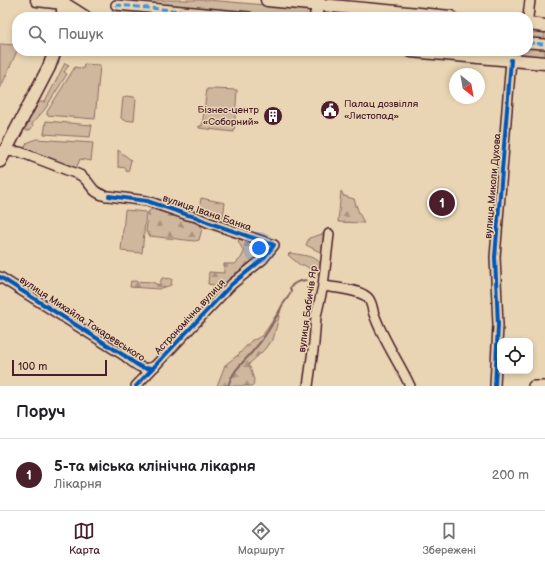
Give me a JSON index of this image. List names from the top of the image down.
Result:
{
  "streets": {
    "street": [
      "вулиця Миколи Духова",
      "вулиця Івана Банка",
      "вулиця Бабичів Яр",
      "Астрономічна вулиця",
      "вулиця Михайла Токаревського"
    ]
  },
  "crossings": [
    ["вулиця Івана Банка", "Астрономічна вулиця"],
    ["Астрономічна вулиця", "вулиця Михайла Токаревського"]
  ],
  "places": {
    "public building": ["Палац дозвілля «Листопад»"],
    "building": ["Бізнес-центр «Соборний»"]
  },
  "scale_bar": "100 m",
  "north": "bottom right",
  "page": {
    "search": "Пошук",
    "pins": "1",
    "scale": "100 m",
    "heading": "Поруч",
    "list": [
      {
        "mark": "1",
        "name": "5-та міська клінічна лікарня",
        "note": "Лікарня",
        "value": "200 m"
      }
    ],
    "nav": ["Карта", "Маршрут", "Збережені"]
  }
}
